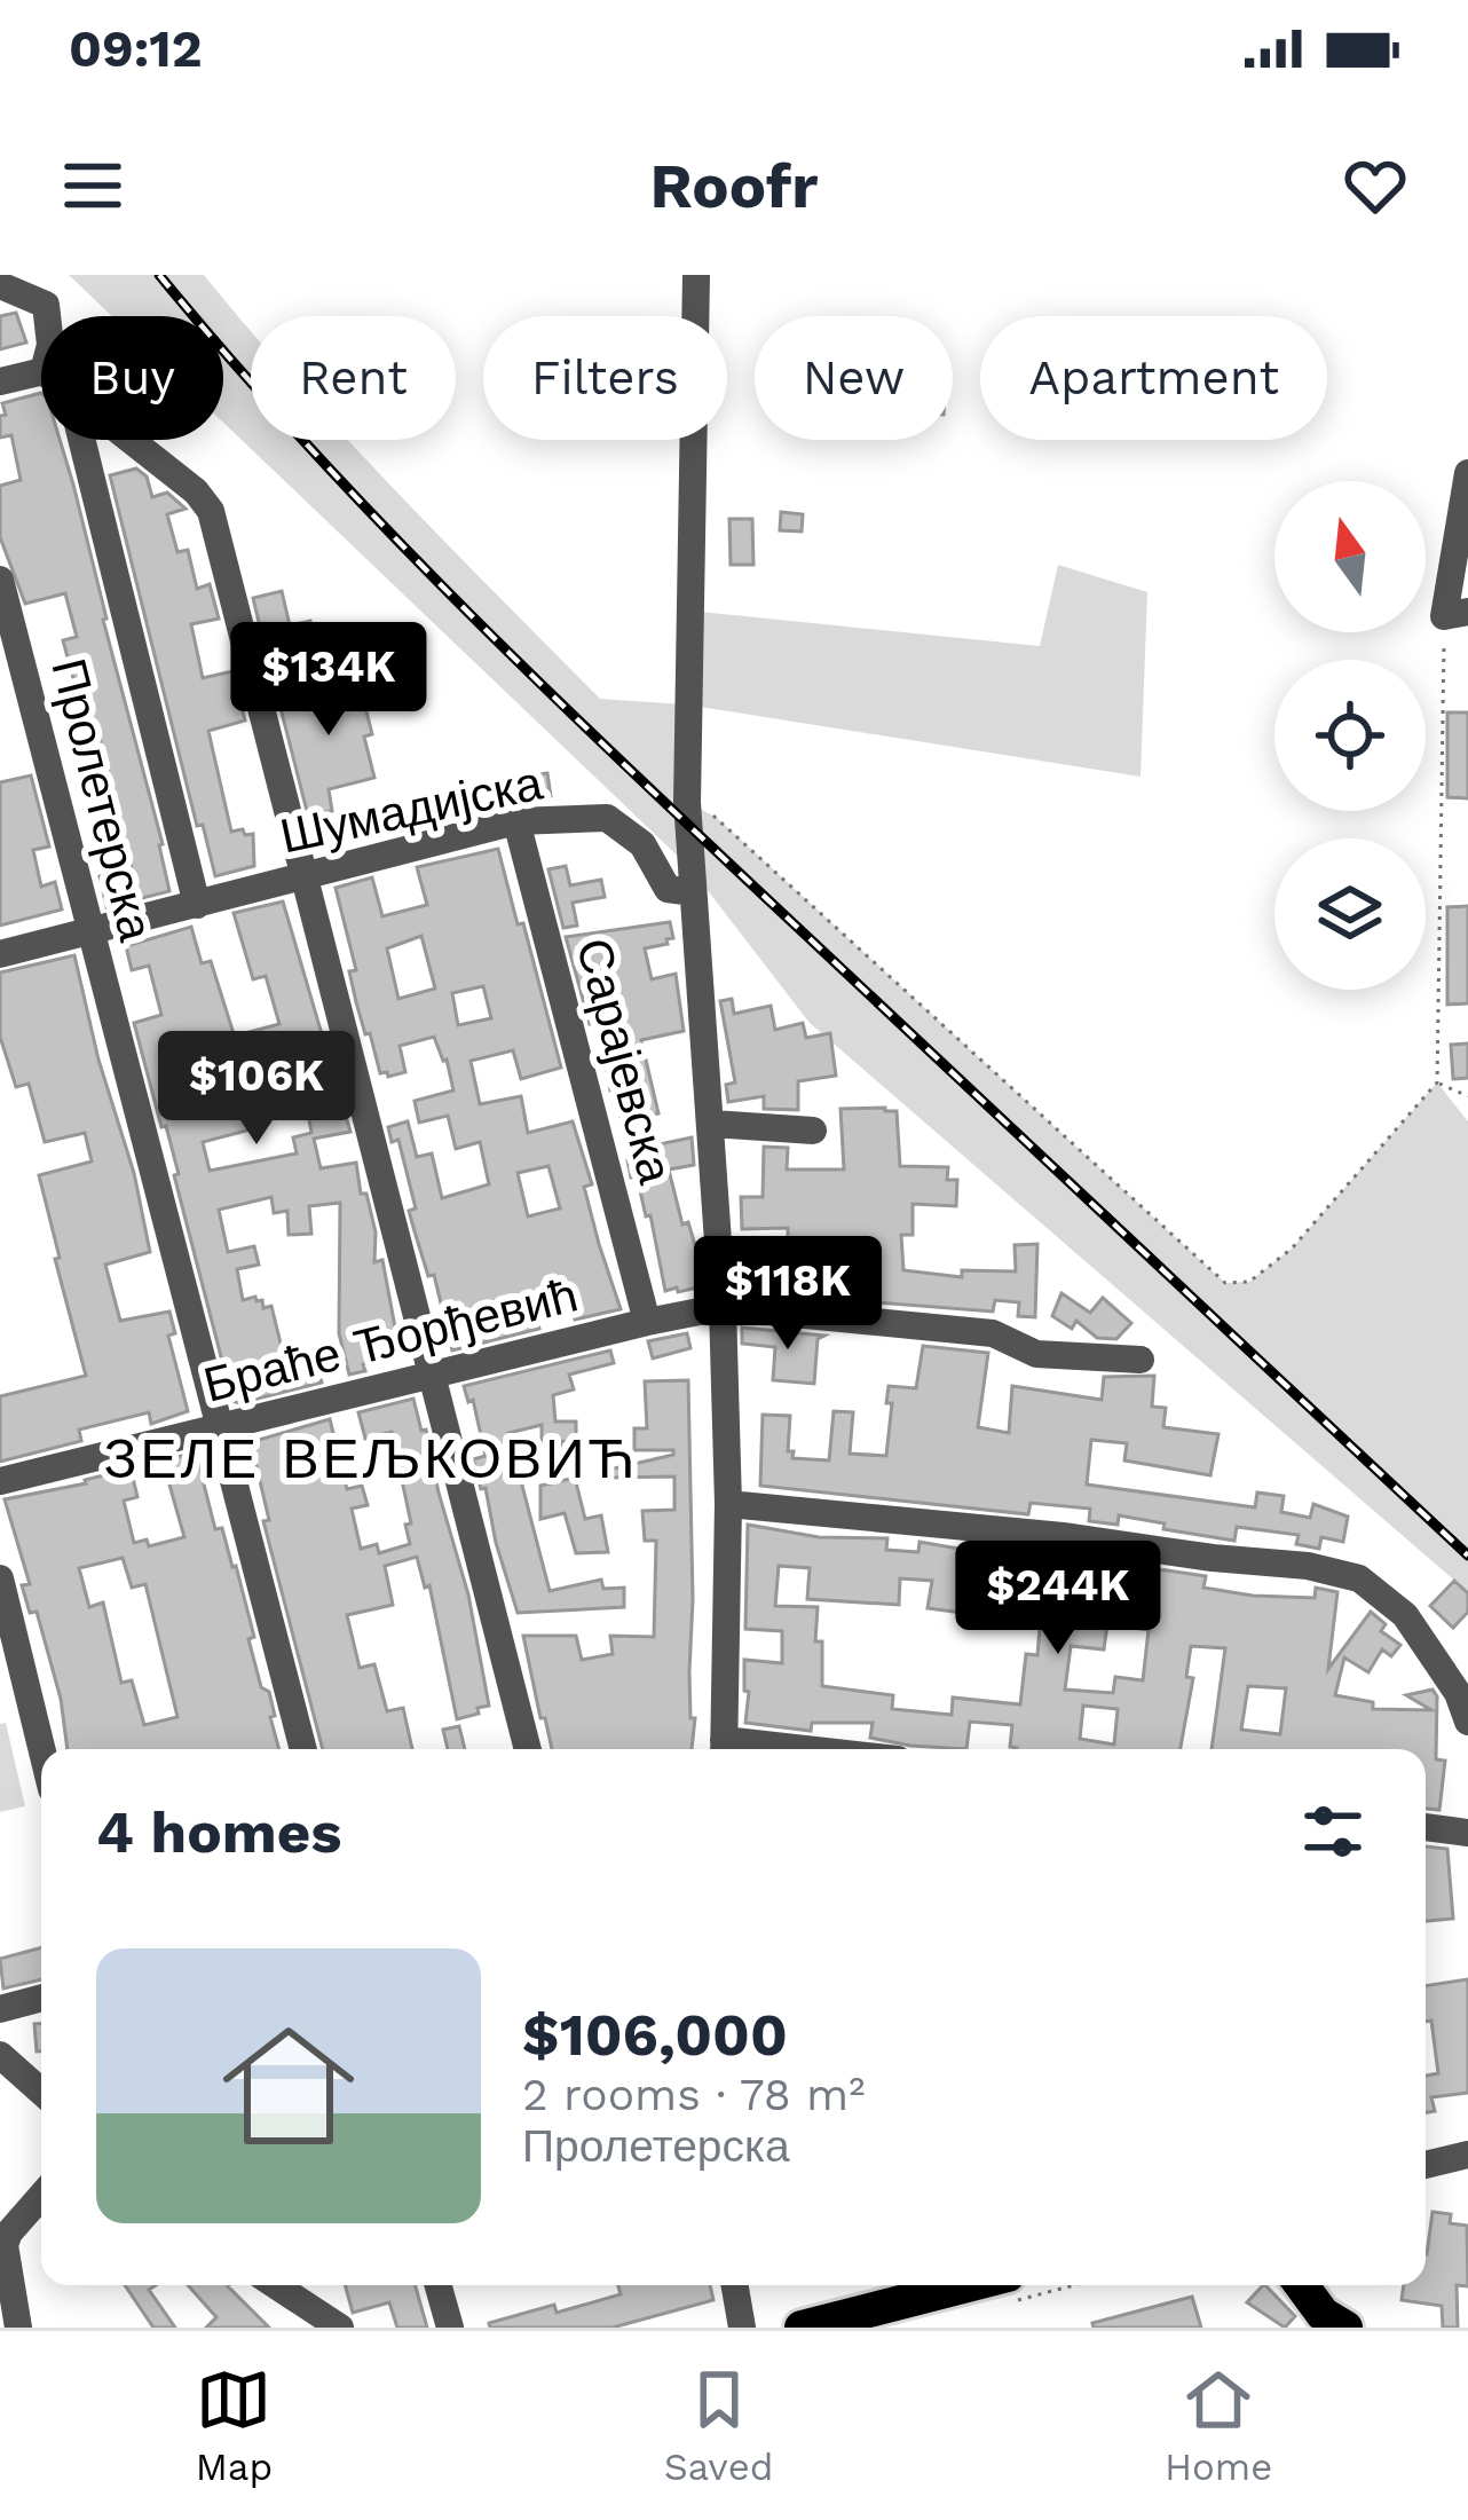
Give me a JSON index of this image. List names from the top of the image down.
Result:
{
  "streets": {
    "street": [
      "Пролетерска",
      "Шумадијска",
      "Сарајевска",
      "Браће Ђорђевић"
    ]
  },
  "crossings": [
    ["Пролетерска", "Шумадијска"],
    ["Пролетерска", "Браће Ђорђевић"],
    ["Шумадијска", "Сарајевска"],
    ["Сарајевска", "Браће Ђорђевић"]
  ],
  "districts": ["ЗЕЛЕ ВЕЉКОВИЋ"],
  "north": "top",
  "page": {
    "status": "09:12",
    "header": "Roofr",
    "chip": [
      "Buy",
      "Rent",
      "Filters",
      "New",
      "Apartment"
    ],
    "price": [
      "$134K",
      "$106K",
      "$118K",
      "$244K"
    ],
    "heading": "4 homes",
    "list": [
      {
        "name": "$106,000",
        "note": "2 rooms · 78 m² · Пролетерска"
      }
    ],
    "tabs": ["Map", "Saved", "Home"]
  }
}
